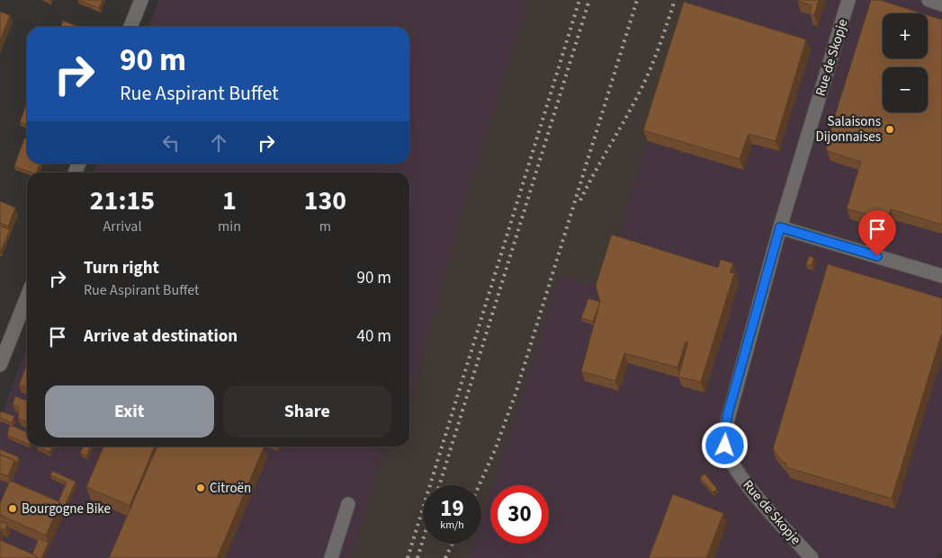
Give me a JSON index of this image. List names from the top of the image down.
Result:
{
  "streets": {
    "street": ["Rue de Skopje"]
  },
  "places": ["Salaisons Dijonnaises", "Citroën", "Bourgogne Bike"],
  "page": {
    "map_buttons": ["+", "−"],
    "turn": ["90 m", "Rue Aspirant Buffet"],
    "eta": [
      "21:15",
      "Arrival",
      "1",
      "min",
      "130",
      "m"
    ],
    "list": [
      {
        "name": "Turn right",
        "note": "Rue Aspirant Buffet",
        "value": "90 m"
      },
      {
        "name": "Arrive at destination",
        "value": "40 m"
      }
    ],
    "buttons": ["Exit", "Share"],
    "speed": "19 km/h",
    "limit": "30"
  }
}
